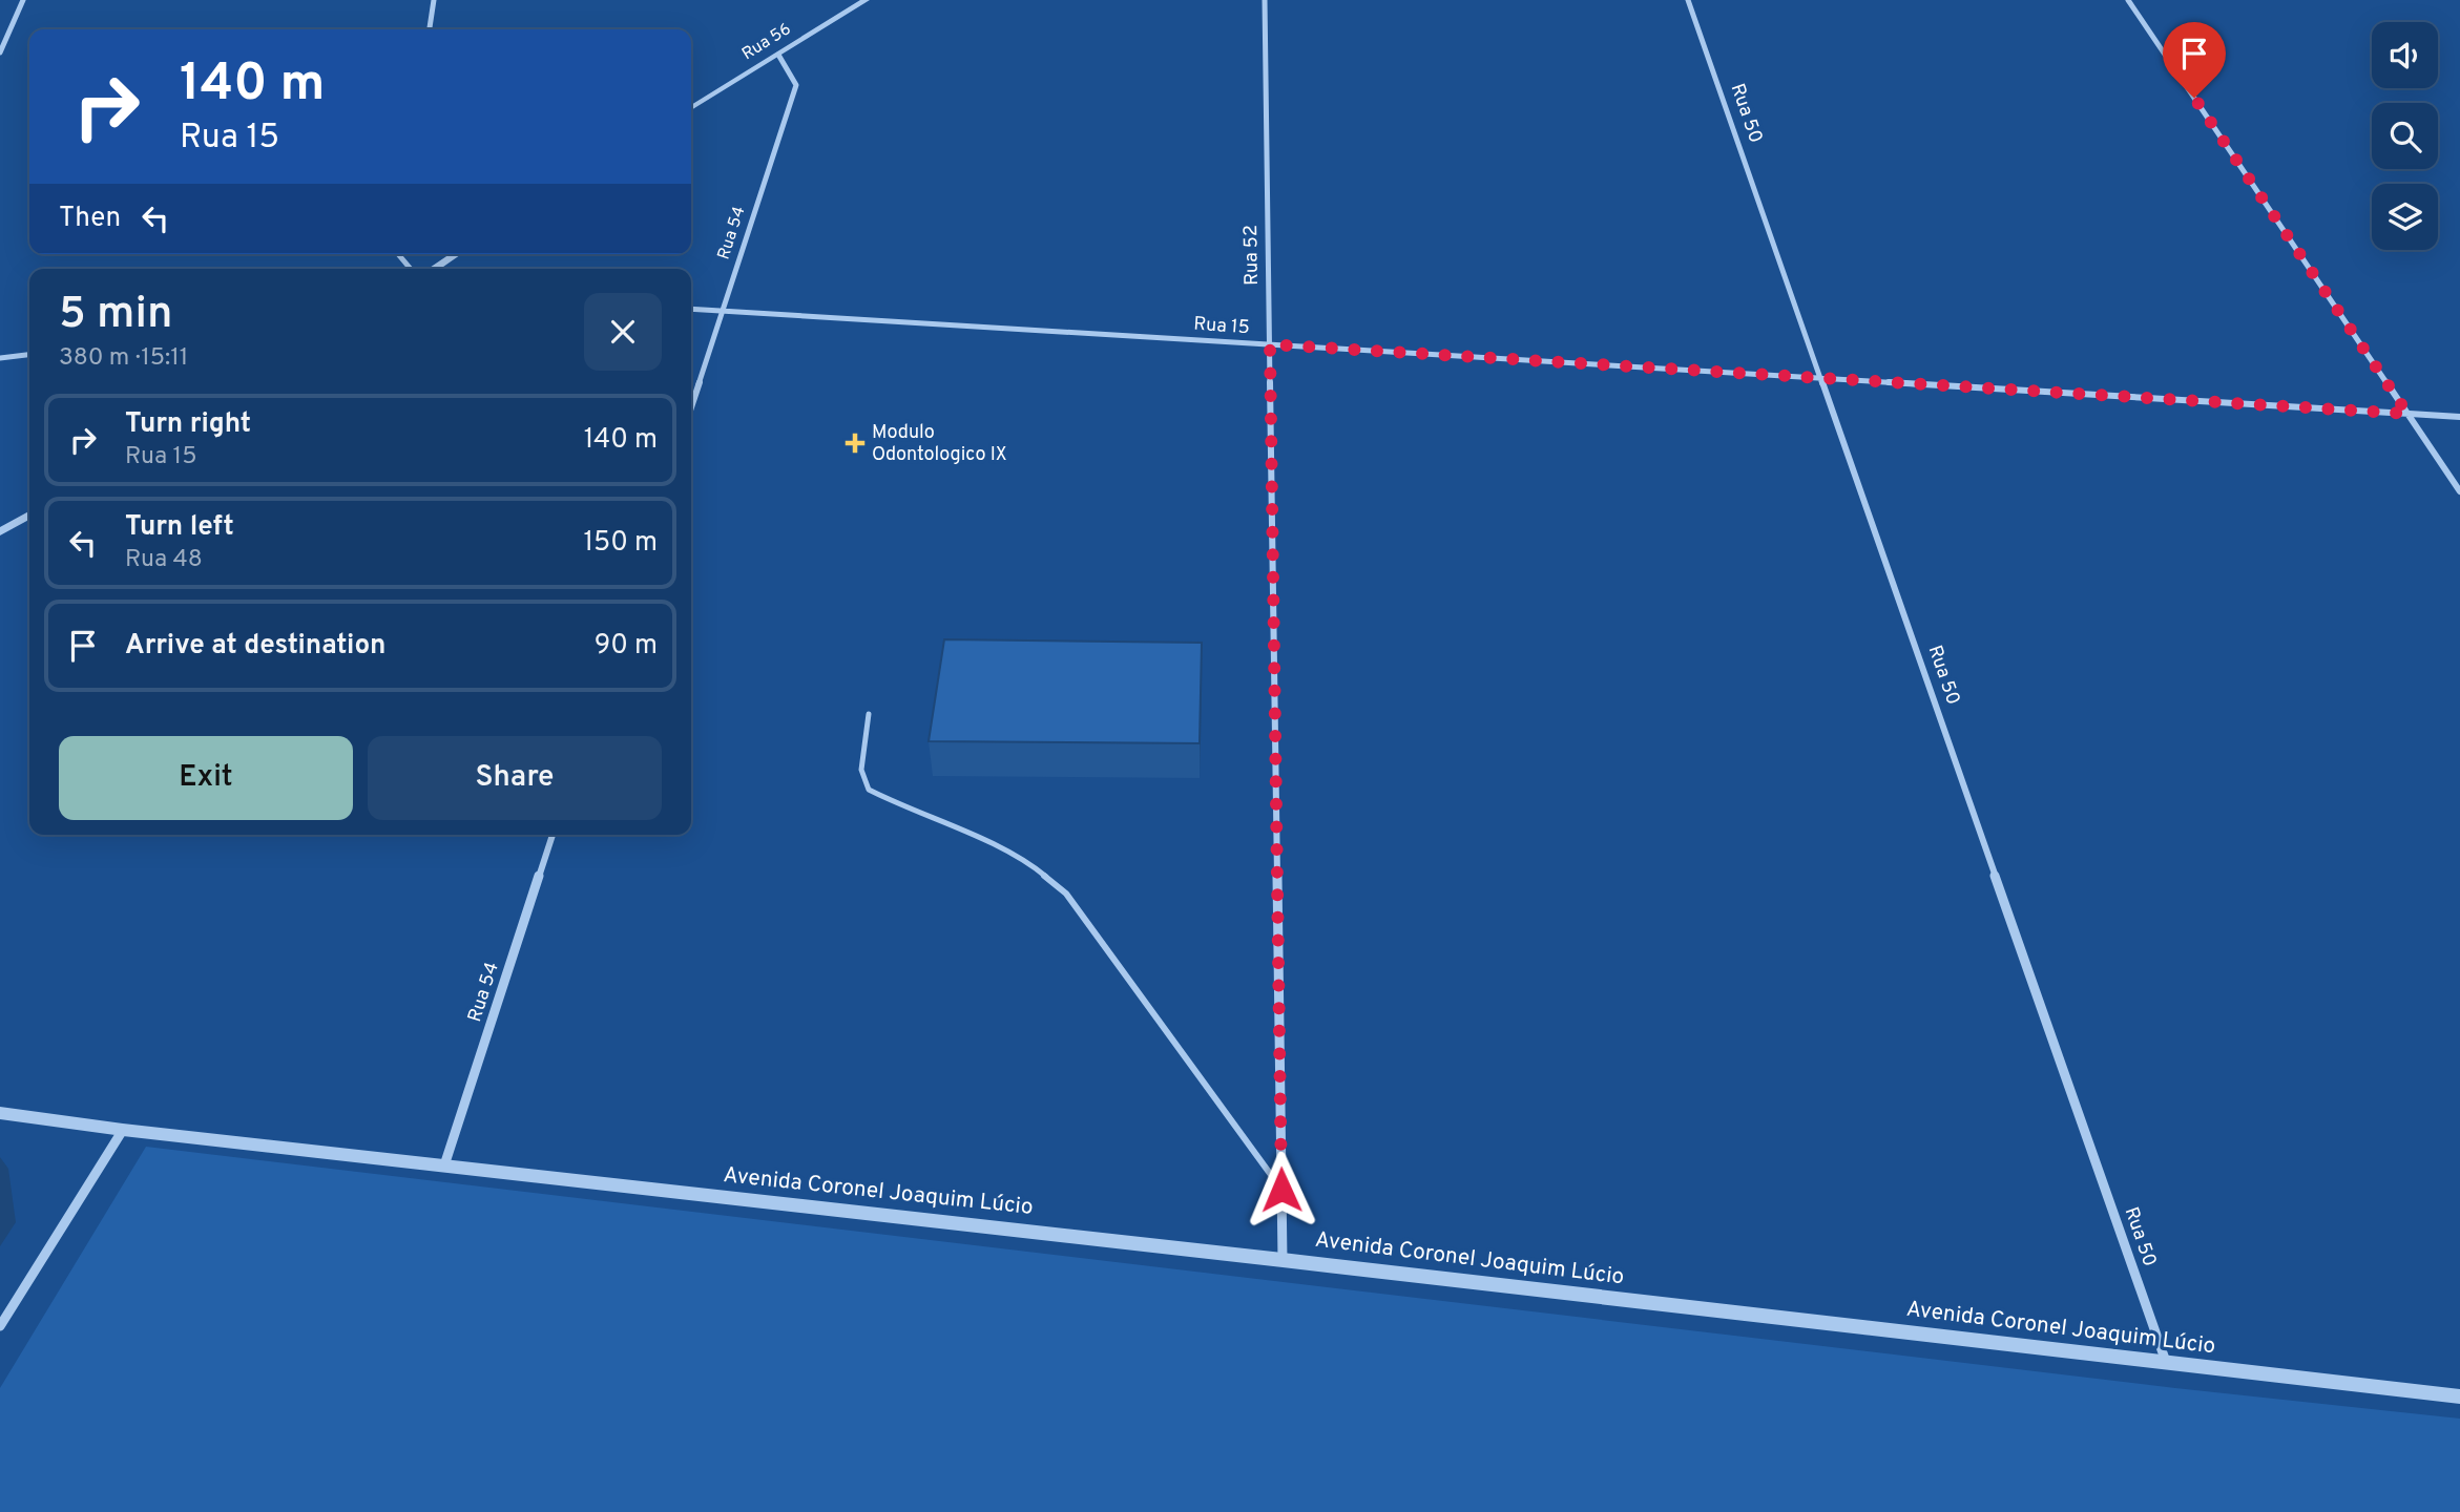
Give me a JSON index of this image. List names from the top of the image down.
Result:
{
  "streets": {
    "street": [
      "Rua 56",
      "Rua 50",
      "Rua 54",
      "Rua 52",
      "Rua 15",
      "Avenida Coronel Joaquim Lúcio"
    ]
  },
  "crossings": [
    ["Rua 56", "Rua 54"],
    ["Rua 50", "Rua 15"],
    ["Rua 50", "Avenida Coronel Joaquim Lúcio"],
    ["Rua 54", "Rua 15"],
    ["Rua 54", "Avenida Coronel Joaquim Lúcio"],
    ["Rua 52", "Rua 15"],
    ["Rua 52", "Avenida Coronel Joaquim Lúcio"]
  ],
  "places": {
    "health": ["Modulo Odontologico IX"]
  },
  "page": {
    "turn": ["140 m", "Rua 15"],
    "then": "Then",
    "heading": ["5 min", "380 m · 15:11"],
    "list": [
      {
        "name": "Turn right",
        "note": "Rua 15",
        "value": "140 m"
      },
      {
        "name": "Turn left",
        "note": "Rua 48",
        "value": "150 m"
      },
      {
        "name": "Arrive at destination",
        "value": "90 m"
      }
    ],
    "buttons": ["Exit", "Share"]
  }
}
